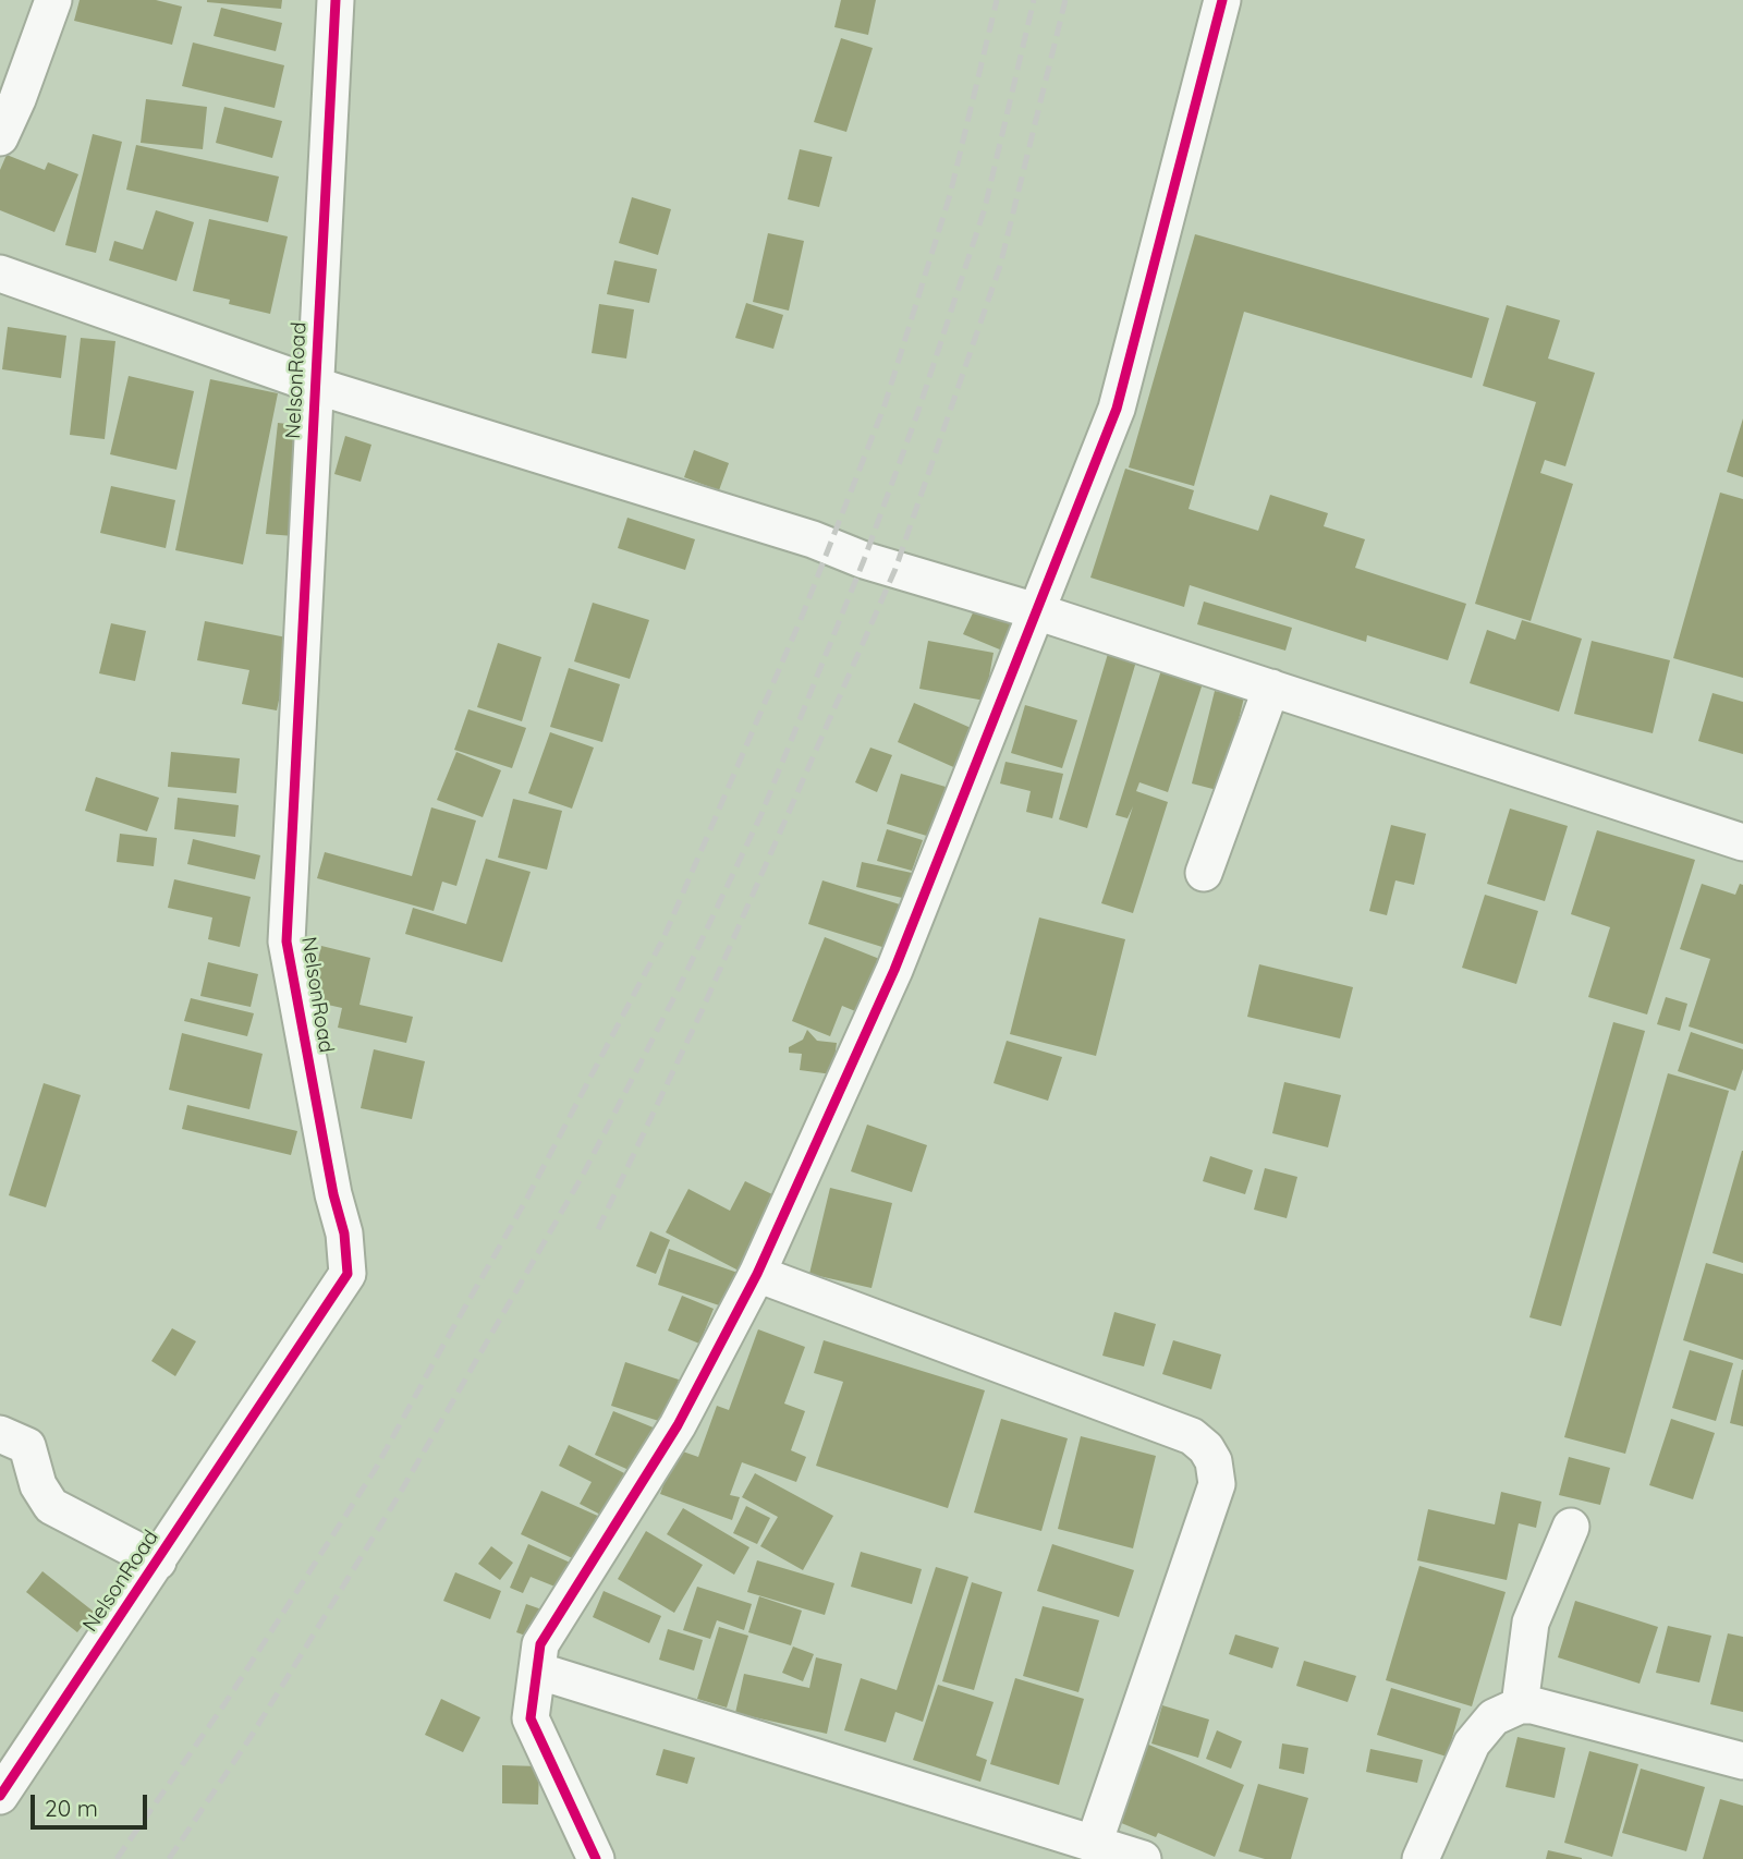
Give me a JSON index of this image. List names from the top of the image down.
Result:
{
  "streets": {
    "street": ["NelsonRoad"]
  },
  "scale_bar": "20 m"
}
